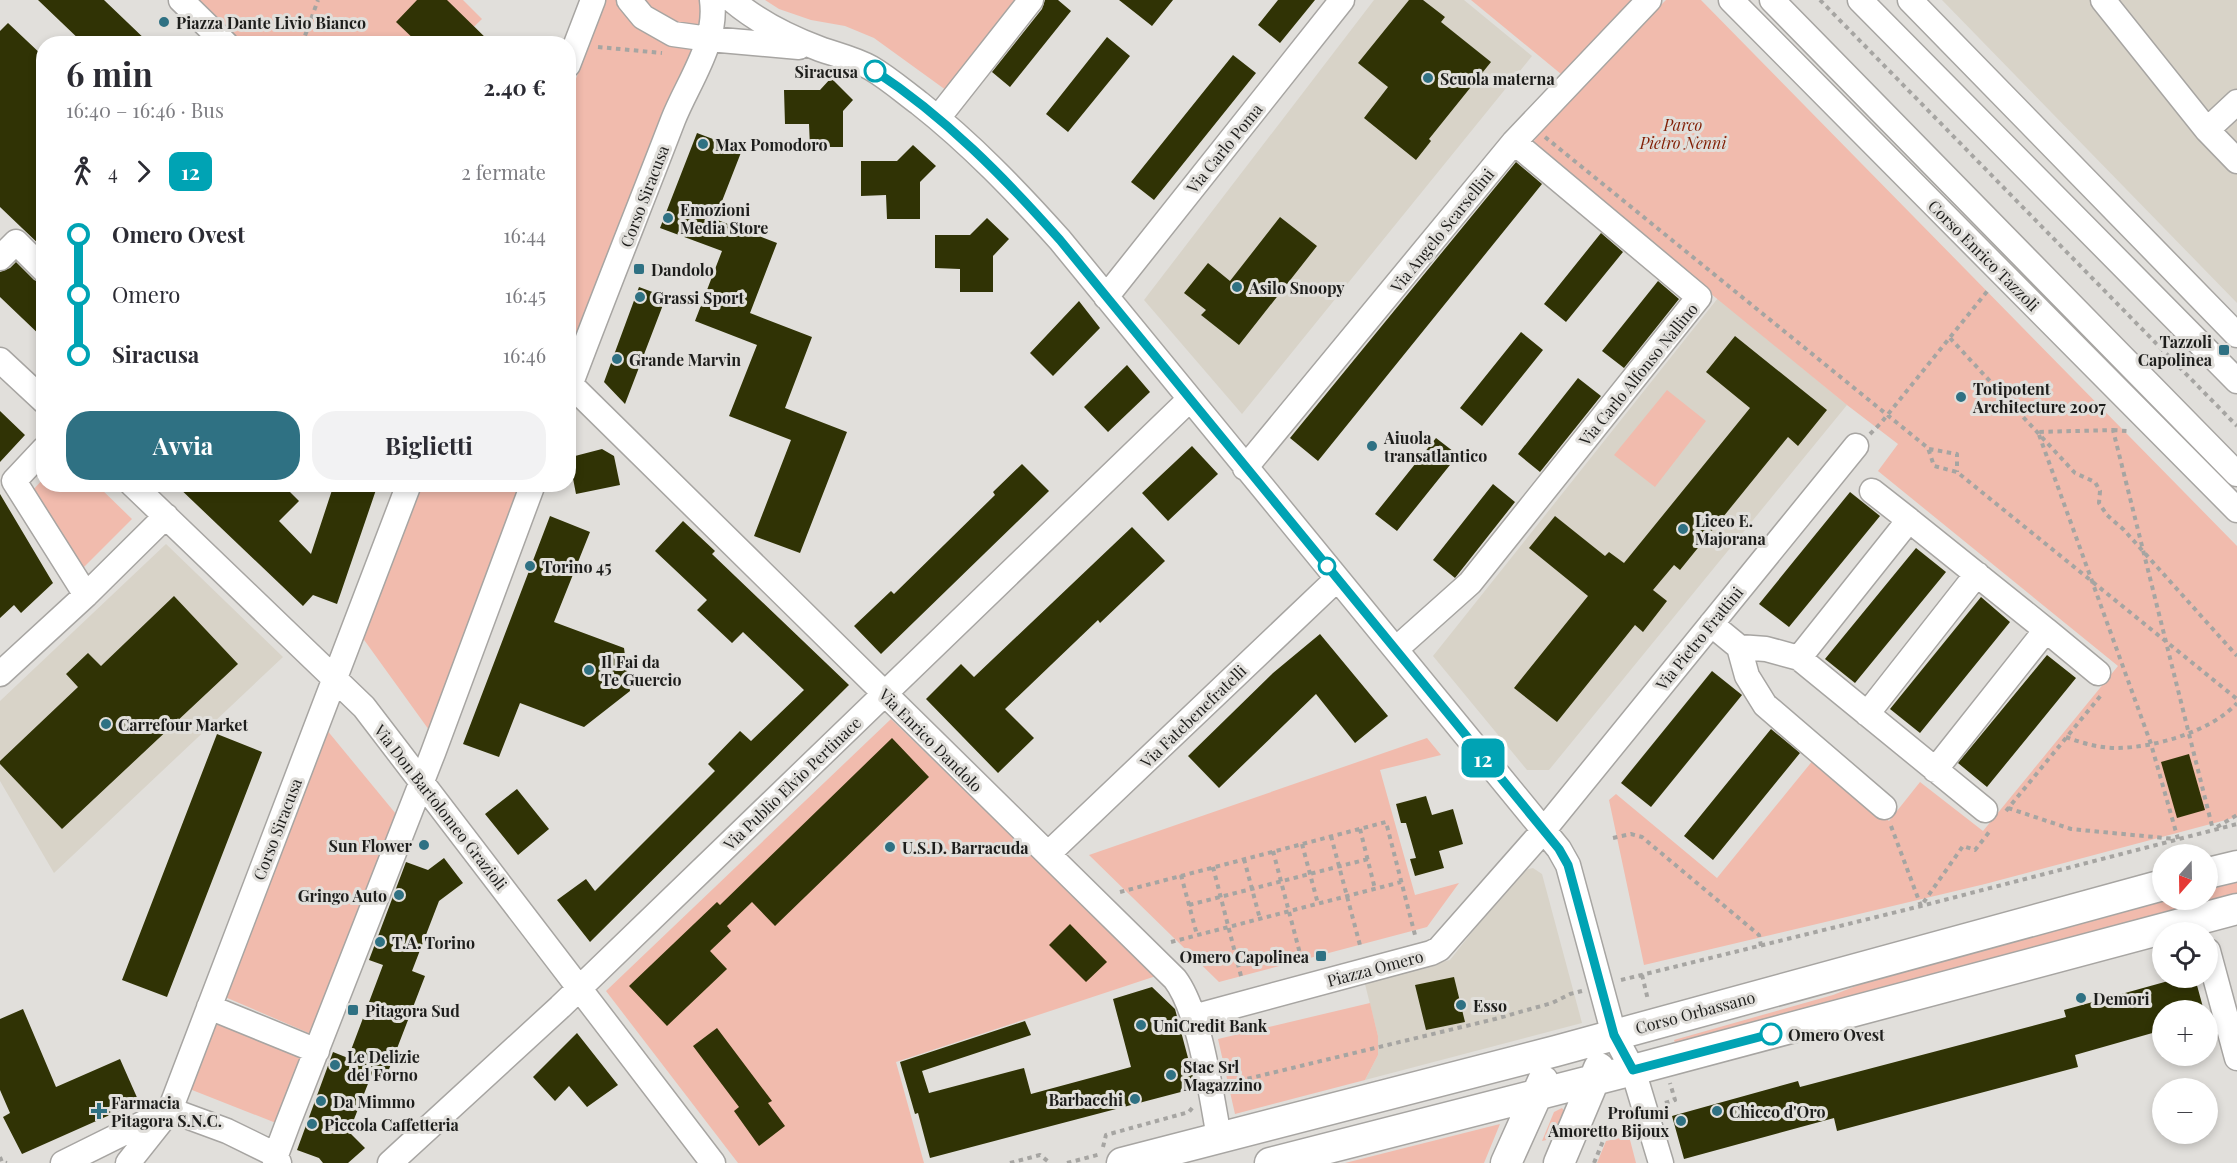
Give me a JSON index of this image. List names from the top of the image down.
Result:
{
  "streets": {
    "main road": ["Corso Orbassano"],
    "street": [
      "Via Carlo Poma",
      "Corso Siracusa",
      "Via Angelo Scarsellini",
      "Corso Enrico Tazzoli",
      "Via Carlo Alfonso Nallino",
      "Via Pietro Frattini",
      "Via Fatebenefratelli",
      "Via Enrico Dandolo",
      "Via Publio Elvio Pertinace",
      "Via Don Bartolomeo Grazioli",
      "Piazza Omero"
    ]
  },
  "crossings": [
    ["Corso Siracusa", "Via Don Bartolomeo Grazioli"],
    ["Via Angelo Scarsellini", "Via Carlo Alfonso Nallino"],
    ["Via Pietro Frattini", "Piazza Omero"],
    ["Via Fatebenefratelli", "Via Enrico Dandolo"],
    ["Via Enrico Dandolo", "Via Publio Elvio Pertinace"],
    ["Via Enrico Dandolo", "Piazza Omero"],
    ["Via Enrico Dandolo", "Corso Orbassano"],
    ["Via Publio Elvio Pertinace", "Via Don Bartolomeo Grazioli"]
  ],
  "parks": ["Parco Pietro Nenni"],
  "places": {
    "other": [
      "Piazza Dante Livio Bianco",
      "Siracusa",
      "Scuola materna",
      "Max Pomodoro",
      "Emozioni Media Store",
      "Asilo Snoopy",
      "Grassi Sport",
      "Grande Marvin",
      "Totipotent Architecture 2007",
      "Aiuola transatlantico",
      "Liceo E. Majorana",
      "Torino 45",
      "Il Fai da Te Guercio",
      "Carrefour Market",
      "Sun Flower",
      "U.S.D. Barracuda",
      "Gringo Auto",
      "T.A. Torino",
      "Demori",
      "Esso",
      "UniCredit Bank",
      "Omero Ovest",
      "Le Delizie del Forno",
      "Stac Srl Magazzino",
      "Barbacchi",
      "Da Mimmo",
      "Chicco d'Oro",
      "Profumi Amoretto Bijoux",
      "Piccola Caffetteria"
    ],
    "transit": [
      "Dandolo",
      "Tazzoli Capolinea",
      "Omero Capolinea",
      "Pitagora Sud"
    ],
    "health": ["Farmacia Pitagora S.N.C."]
  },
  "lines": ["bus line 12"],
  "north": "bottom",
  "page": {
    "on_map": "12",
    "heading": ["6 min", "16:40 – 16:46 · Bus", "2.40 €"],
    "legs": ["4", "12", "2 fermate"],
    "list": [
      {
        "name": "Omero Ovest",
        "value": "16:44"
      },
      {
        "name": "Omero",
        "value": "16:45"
      },
      {
        "name": "Siracusa",
        "value": "16:46"
      }
    ],
    "buttons": ["Avvia", "Biglietti"],
    "map_buttons": ["+", "−"]
  }
}
